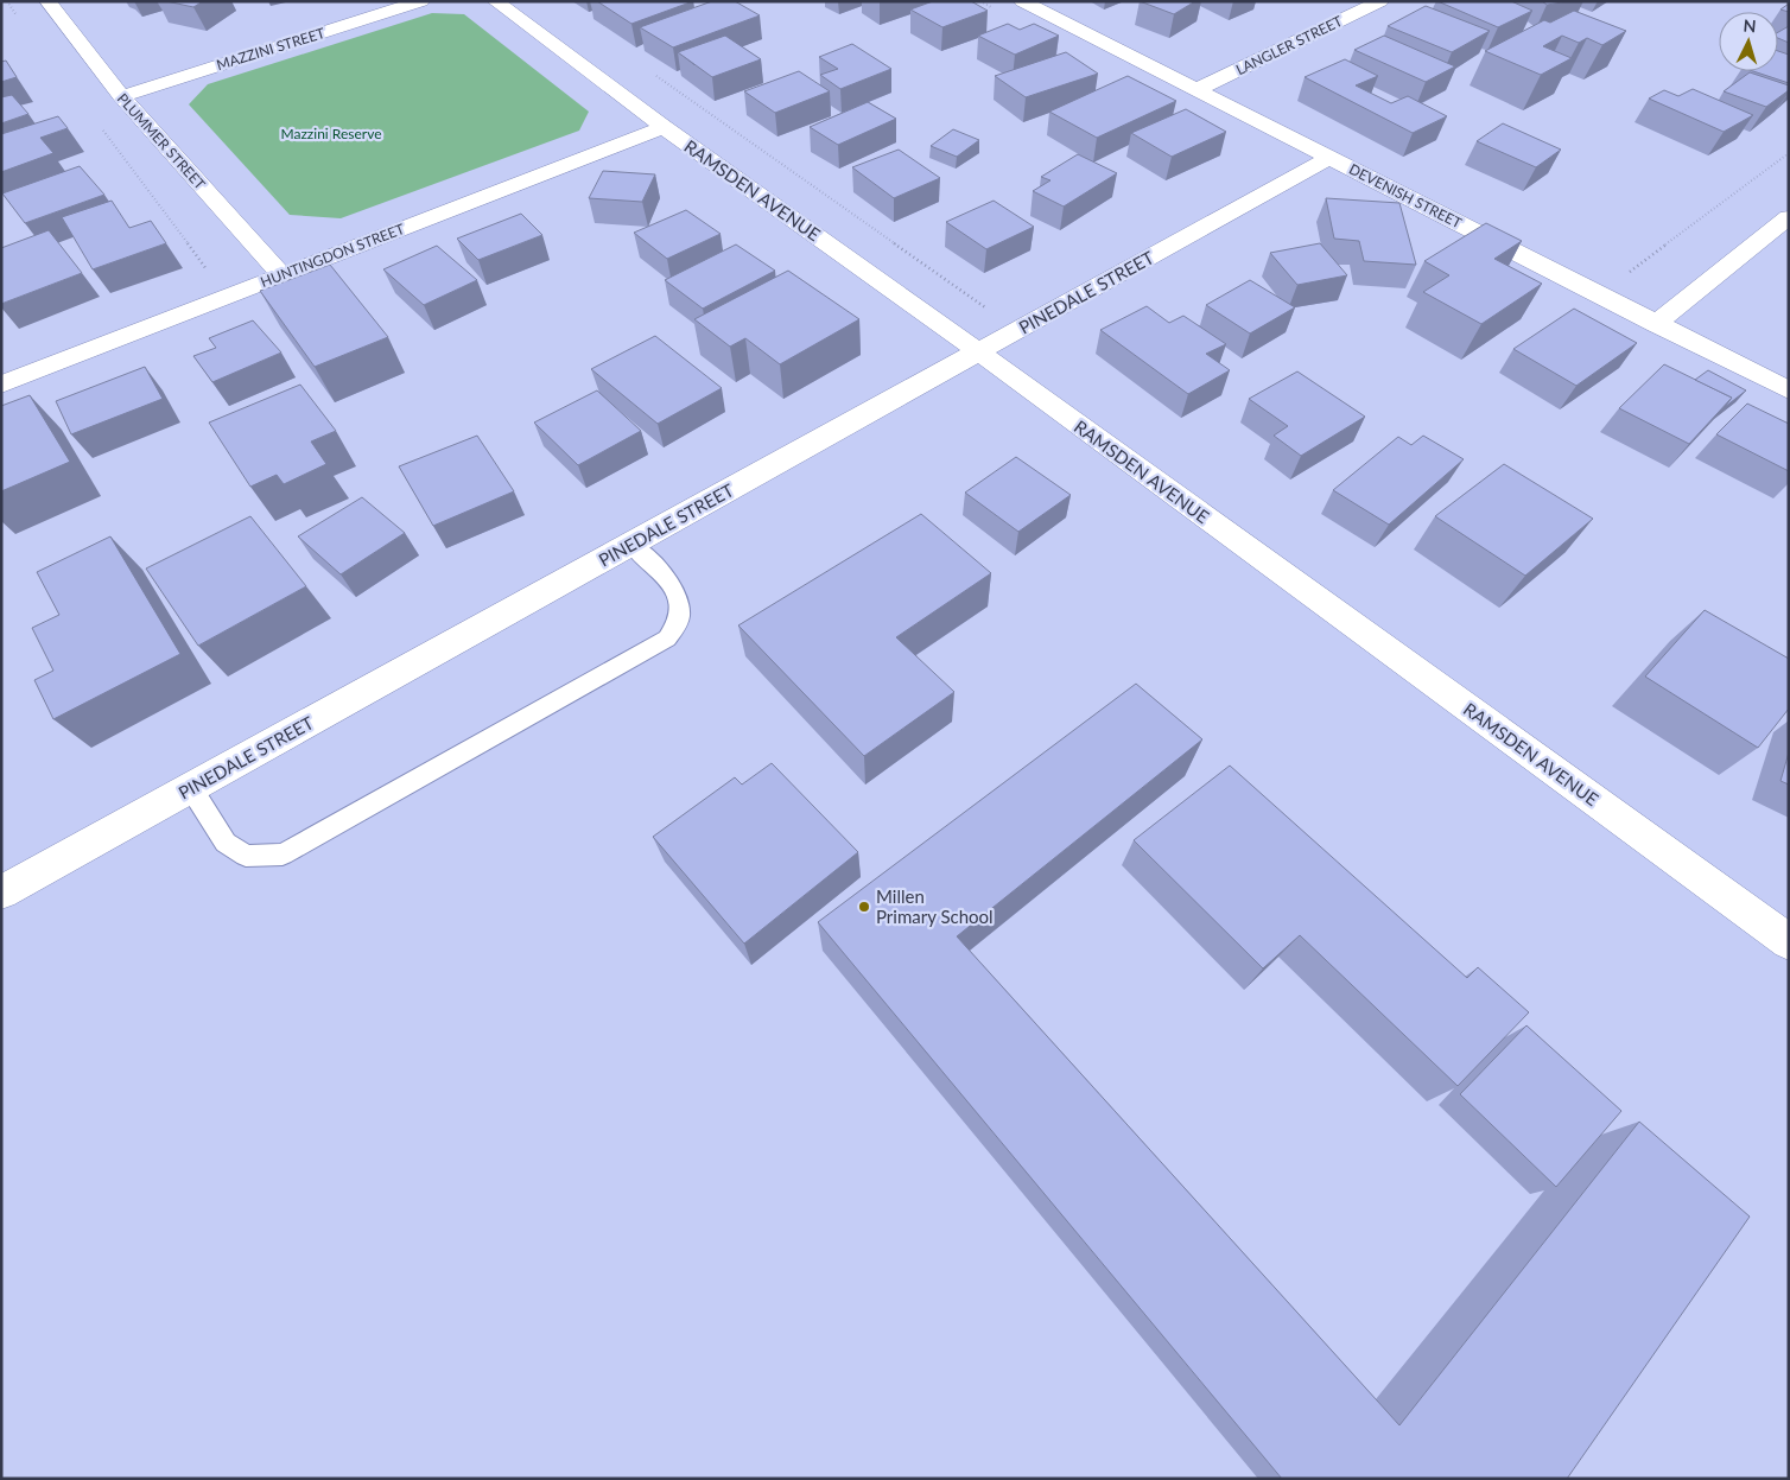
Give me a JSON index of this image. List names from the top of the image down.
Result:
{
  "streets": {
    "street": [
      "LANGLER STREET",
      "MAZZINI STREET",
      "PLUMMER STREET",
      "RAMSDEN AVENUE",
      "DEVENISH STREET",
      "HUNTINGDON STREET",
      "PINEDALE STREET"
    ]
  },
  "crossings": [
    ["LANGLER STREET", "DEVENISH STREET"],
    ["MAZZINI STREET", "PLUMMER STREET"],
    ["PLUMMER STREET", "HUNTINGDON STREET"],
    ["RAMSDEN AVENUE", "HUNTINGDON STREET"],
    ["RAMSDEN AVENUE", "PINEDALE STREET"],
    ["DEVENISH STREET", "PINEDALE STREET"]
  ],
  "parks": ["Mazzini Reserve"],
  "places": ["Millen Primary School"],
  "north": "top"
}
